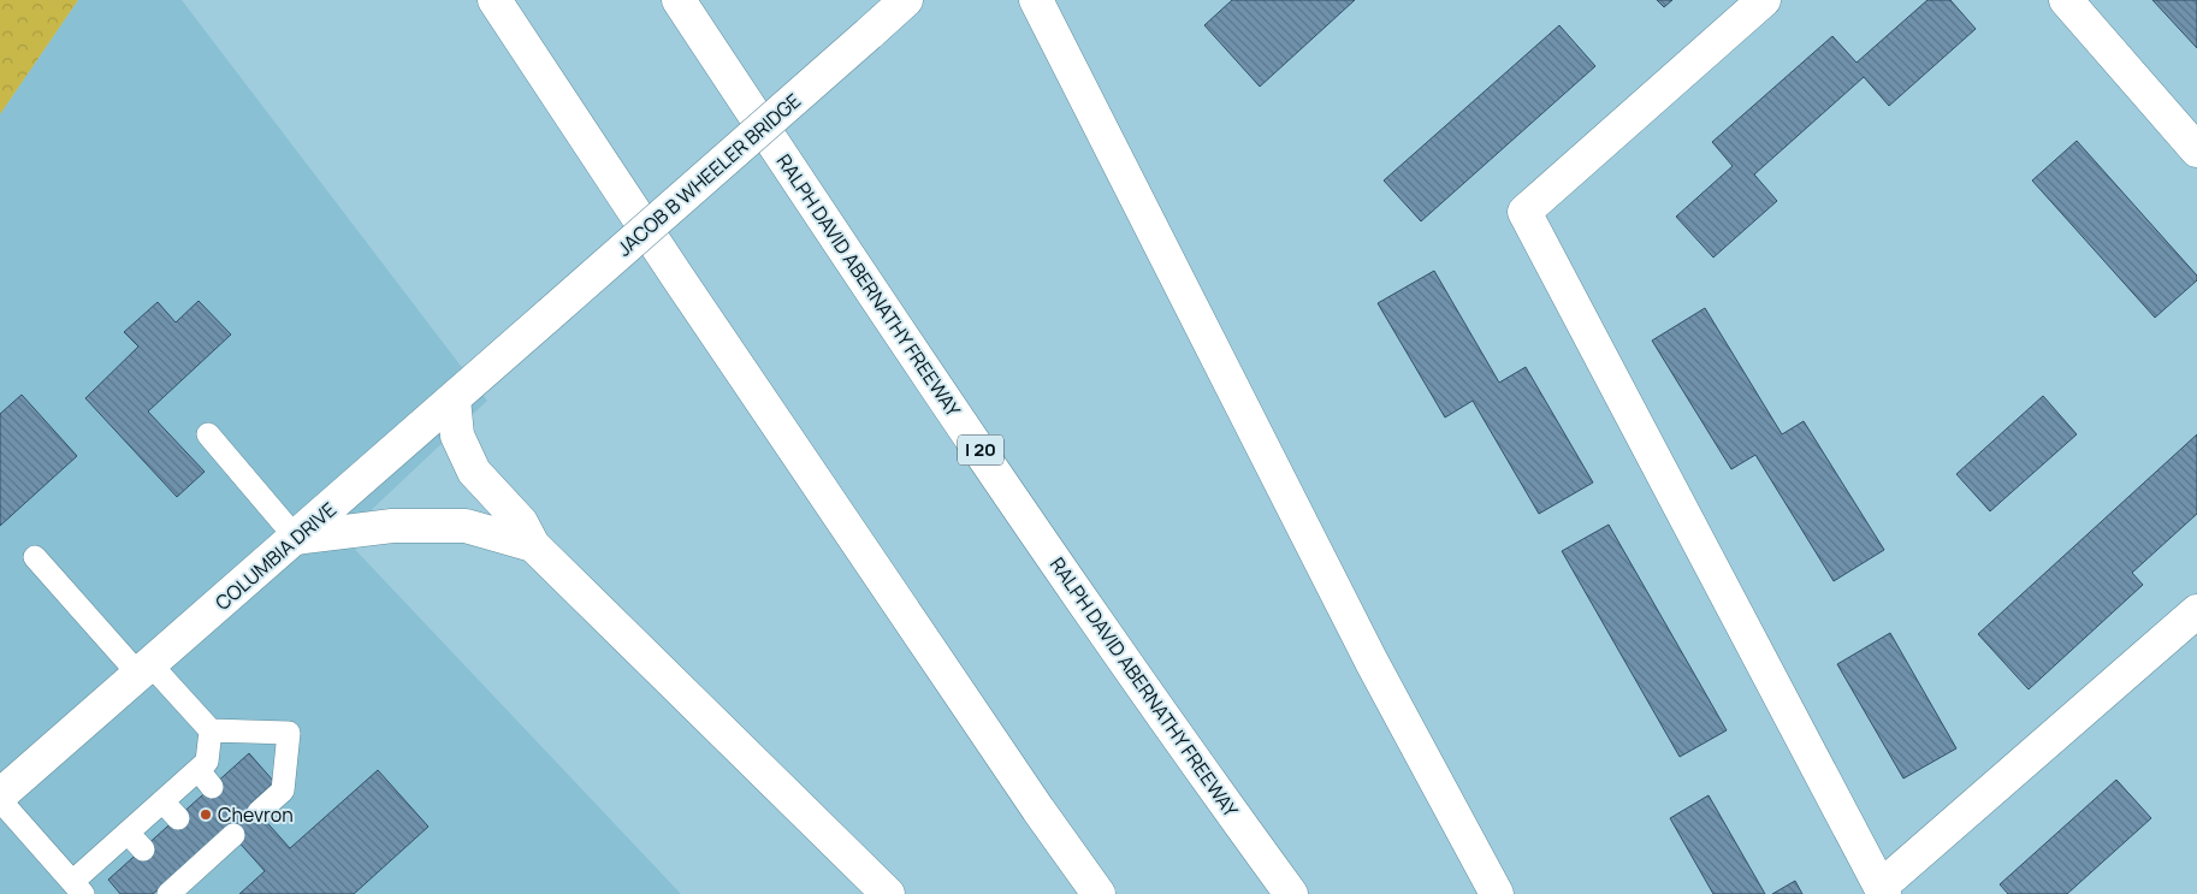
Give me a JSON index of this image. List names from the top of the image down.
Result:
{
  "streets": {
    "main road": [
      "JACOB B WHEELER BRIDGE",
      "RALPH DAVID ABERNATHY FREEWAY",
      "I 20",
      "COLUMBIA DRIVE"
    ]
  },
  "crossings": [
    ["JACOB B WHEELER BRIDGE", "COLUMBIA DRIVE"]
  ],
  "places": ["Chevron"]
}
